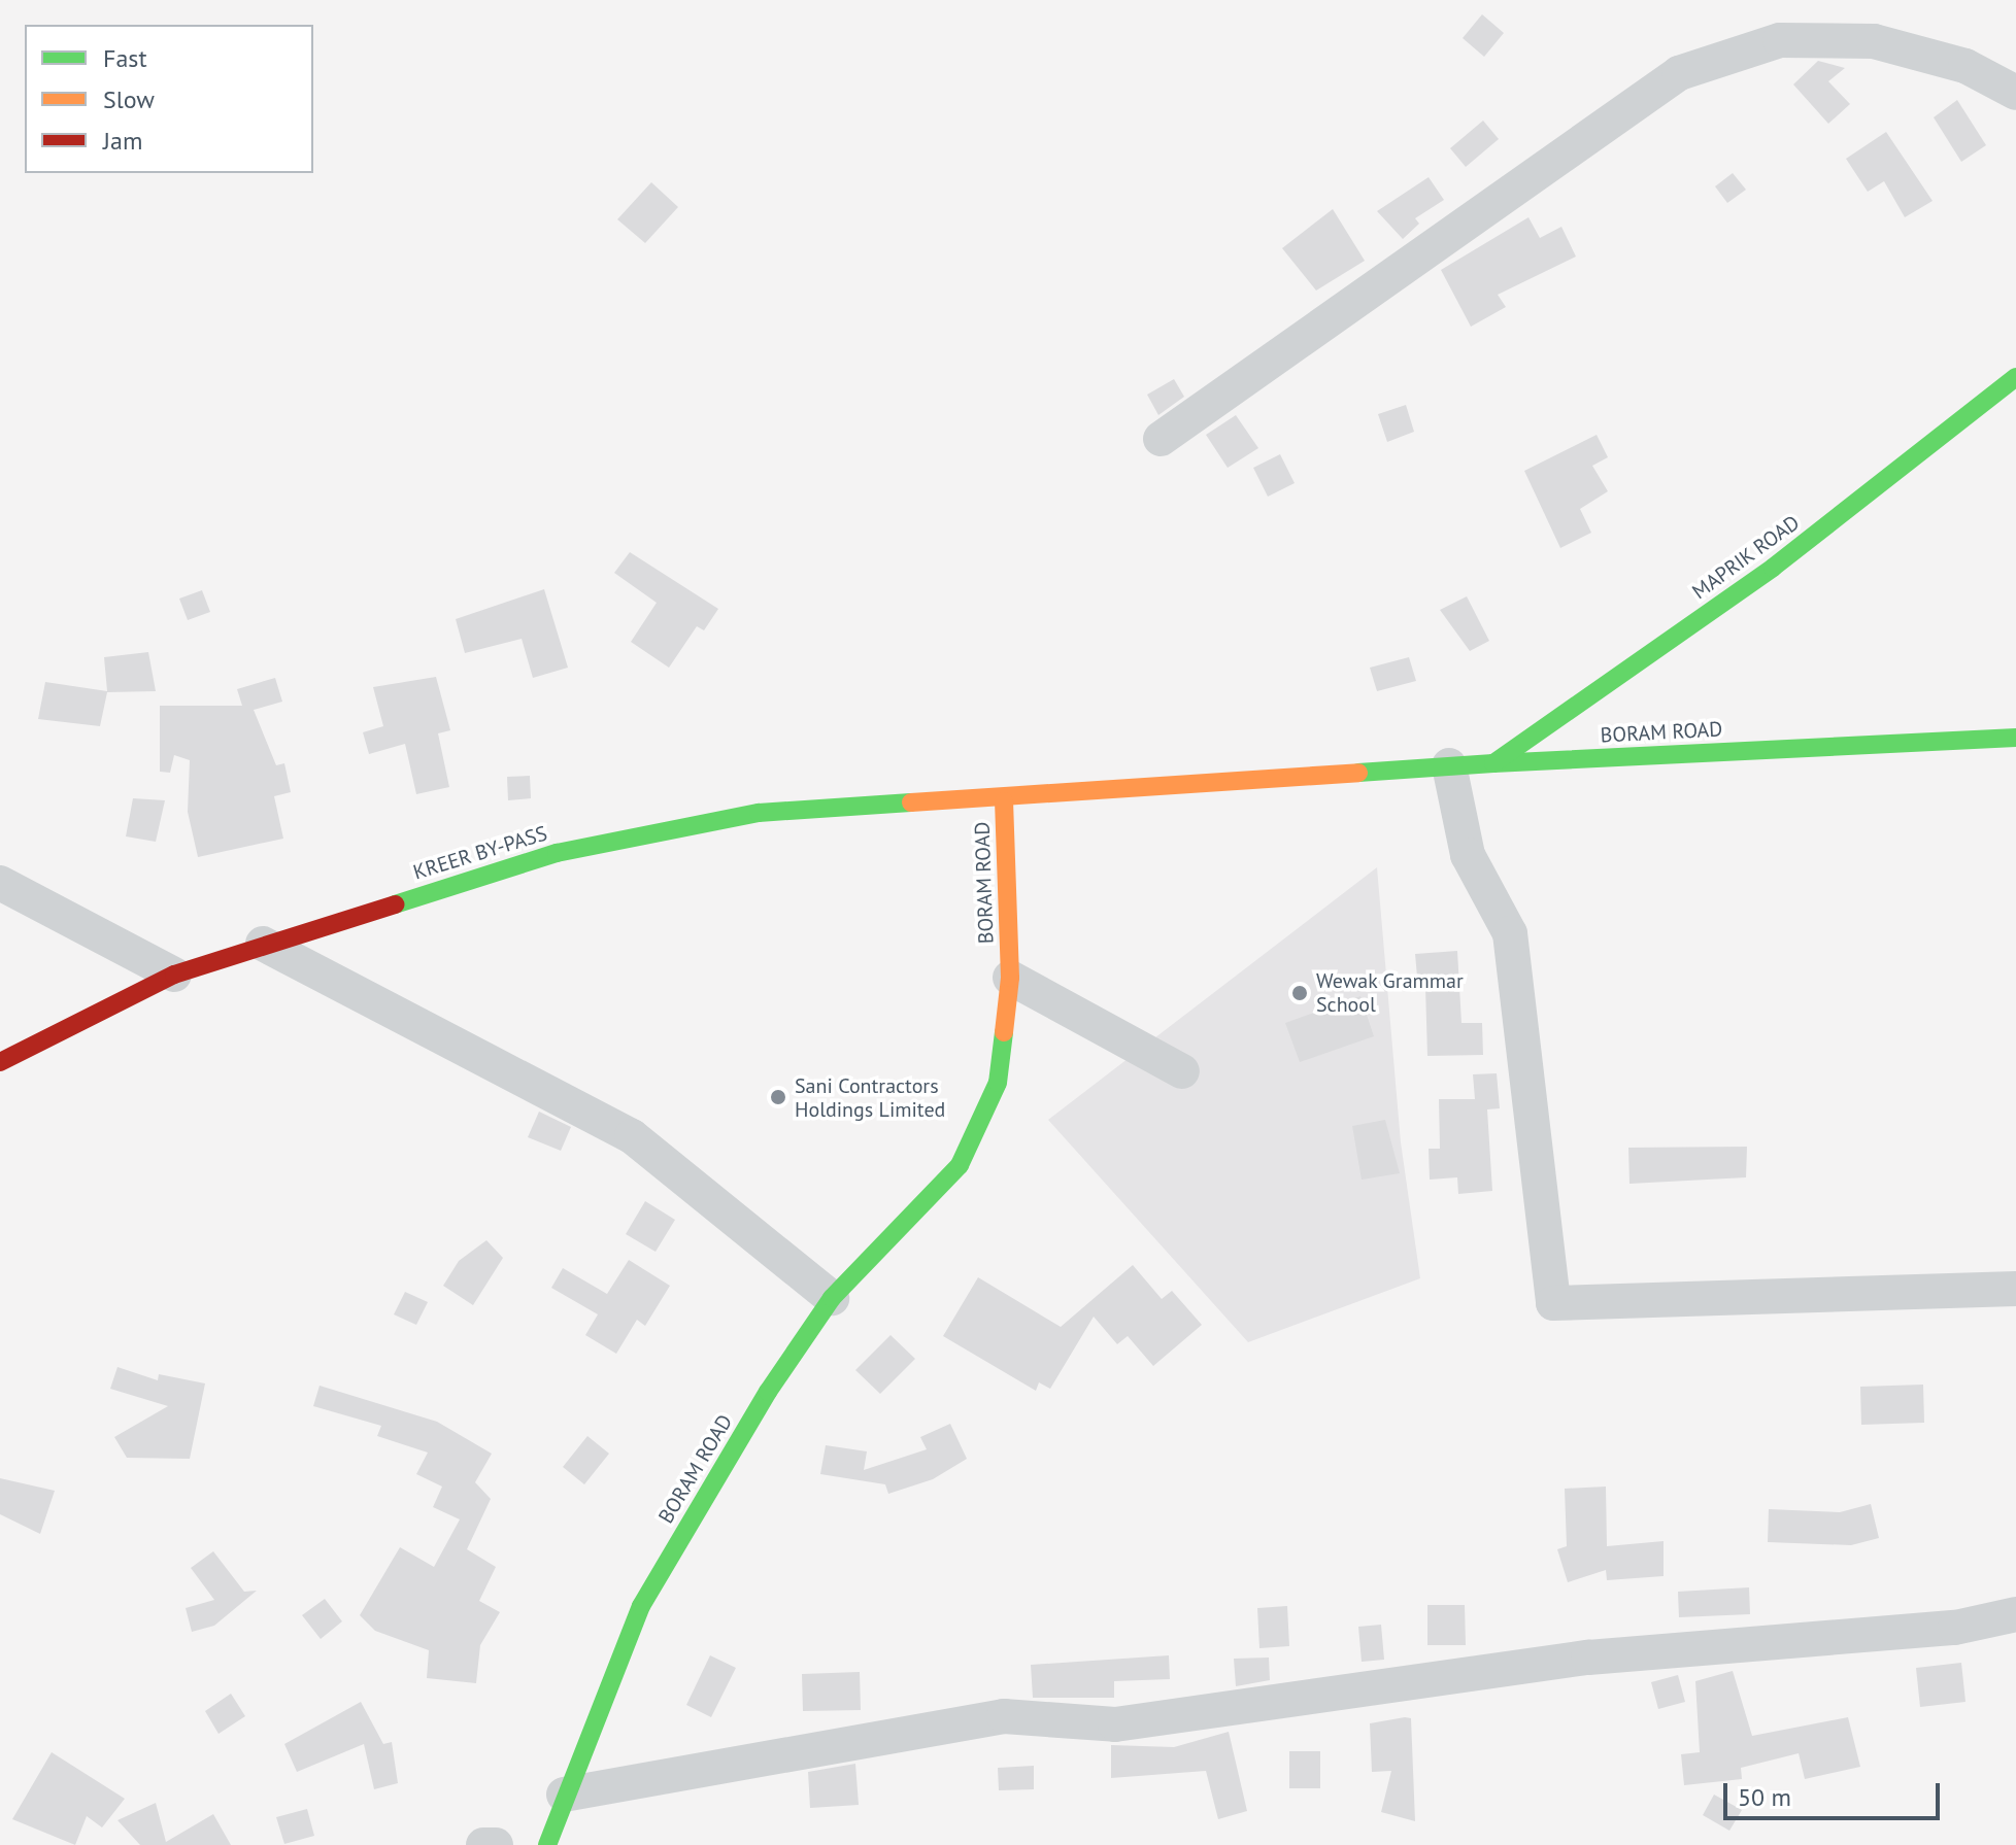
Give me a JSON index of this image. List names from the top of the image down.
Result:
{
  "streets": {
    "main road": ["MAPRIK ROAD", "BORAM ROAD", "KREER BY-PASS"]
  },
  "crossings": [
    ["MAPRIK ROAD", "BORAM ROAD"],
    ["BORAM ROAD", "KREER BY-PASS"]
  ],
  "places": ["Wewak Grammar School", "Sani Contractors Holdings Limited"],
  "legend": ["Fast", "Slow", "Jam"],
  "scale_bar": "50 m"
}
